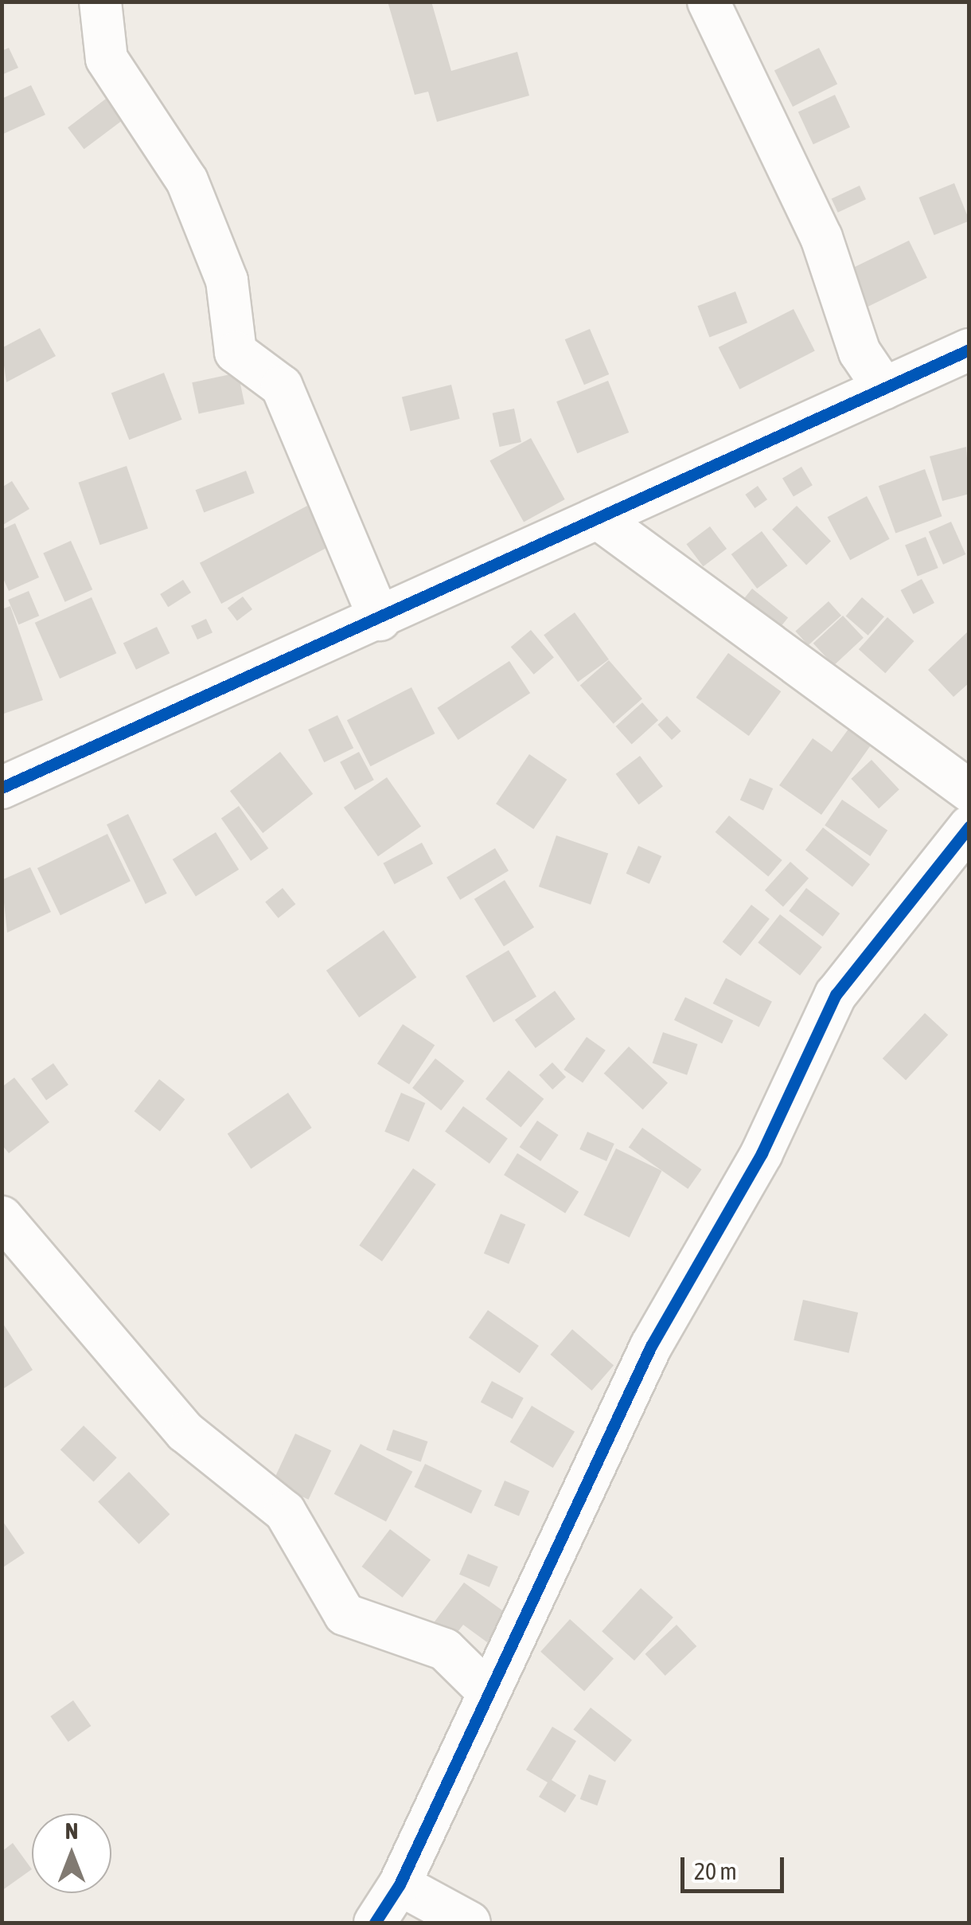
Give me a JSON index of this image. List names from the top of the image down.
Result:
{
  "scale_bar": "20 m",
  "north": "top"
}
